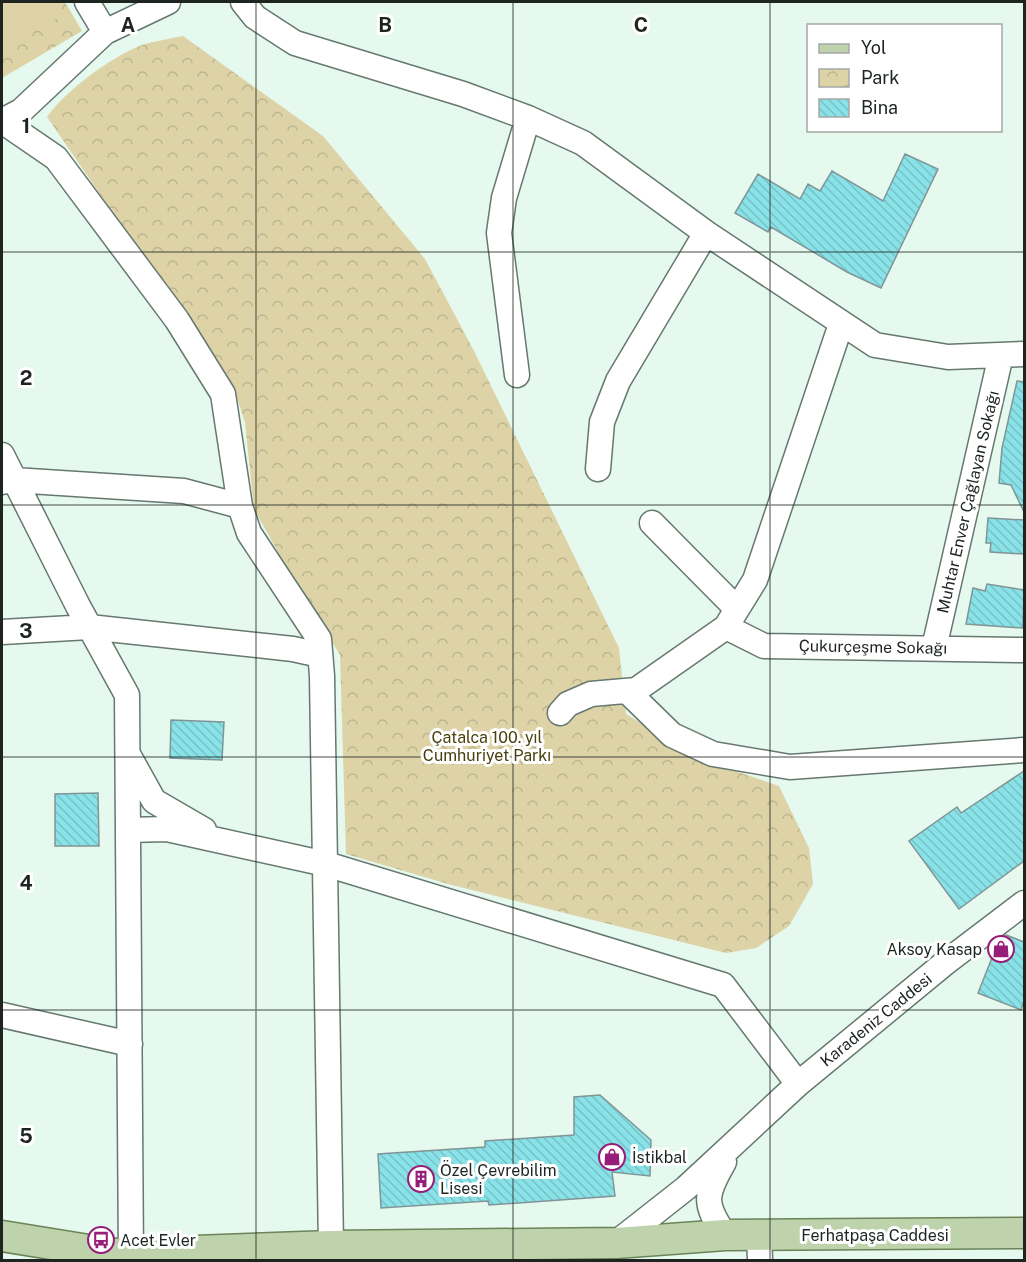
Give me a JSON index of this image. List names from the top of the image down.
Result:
{
  "streets": {
    "main road": ["Ferhatpaşa Caddesi"],
    "street": ["Muhtar Enver Çağlayan Sokağı", "Çukurçeşme Sokağı", "Karadeniz Caddesi"]
  },
  "crossings": [
    ["Muhtar Enver Çağlayan Sokağı", "Çukurçeşme Sokağı"],
    ["Karadeniz Caddesi", "Ferhatpaşa Caddesi"]
  ],
  "parks": ["Çatalca 100. yıl Cumhuriyet Parkı"],
  "places": {
    "shop": ["Aksoy Kasap", "İstikbal"],
    "building": ["Özel Çevrebilim Lisesi"],
    "bus stop": ["Acet Evler"]
  },
  "legend": ["Yol", "Park", "Bina"],
  "grid": {
    "columns": ["A", "B", "C"],
    "rows": [
      "1",
      "2",
      "3",
      "4",
      "5"
    ]
  }
}
